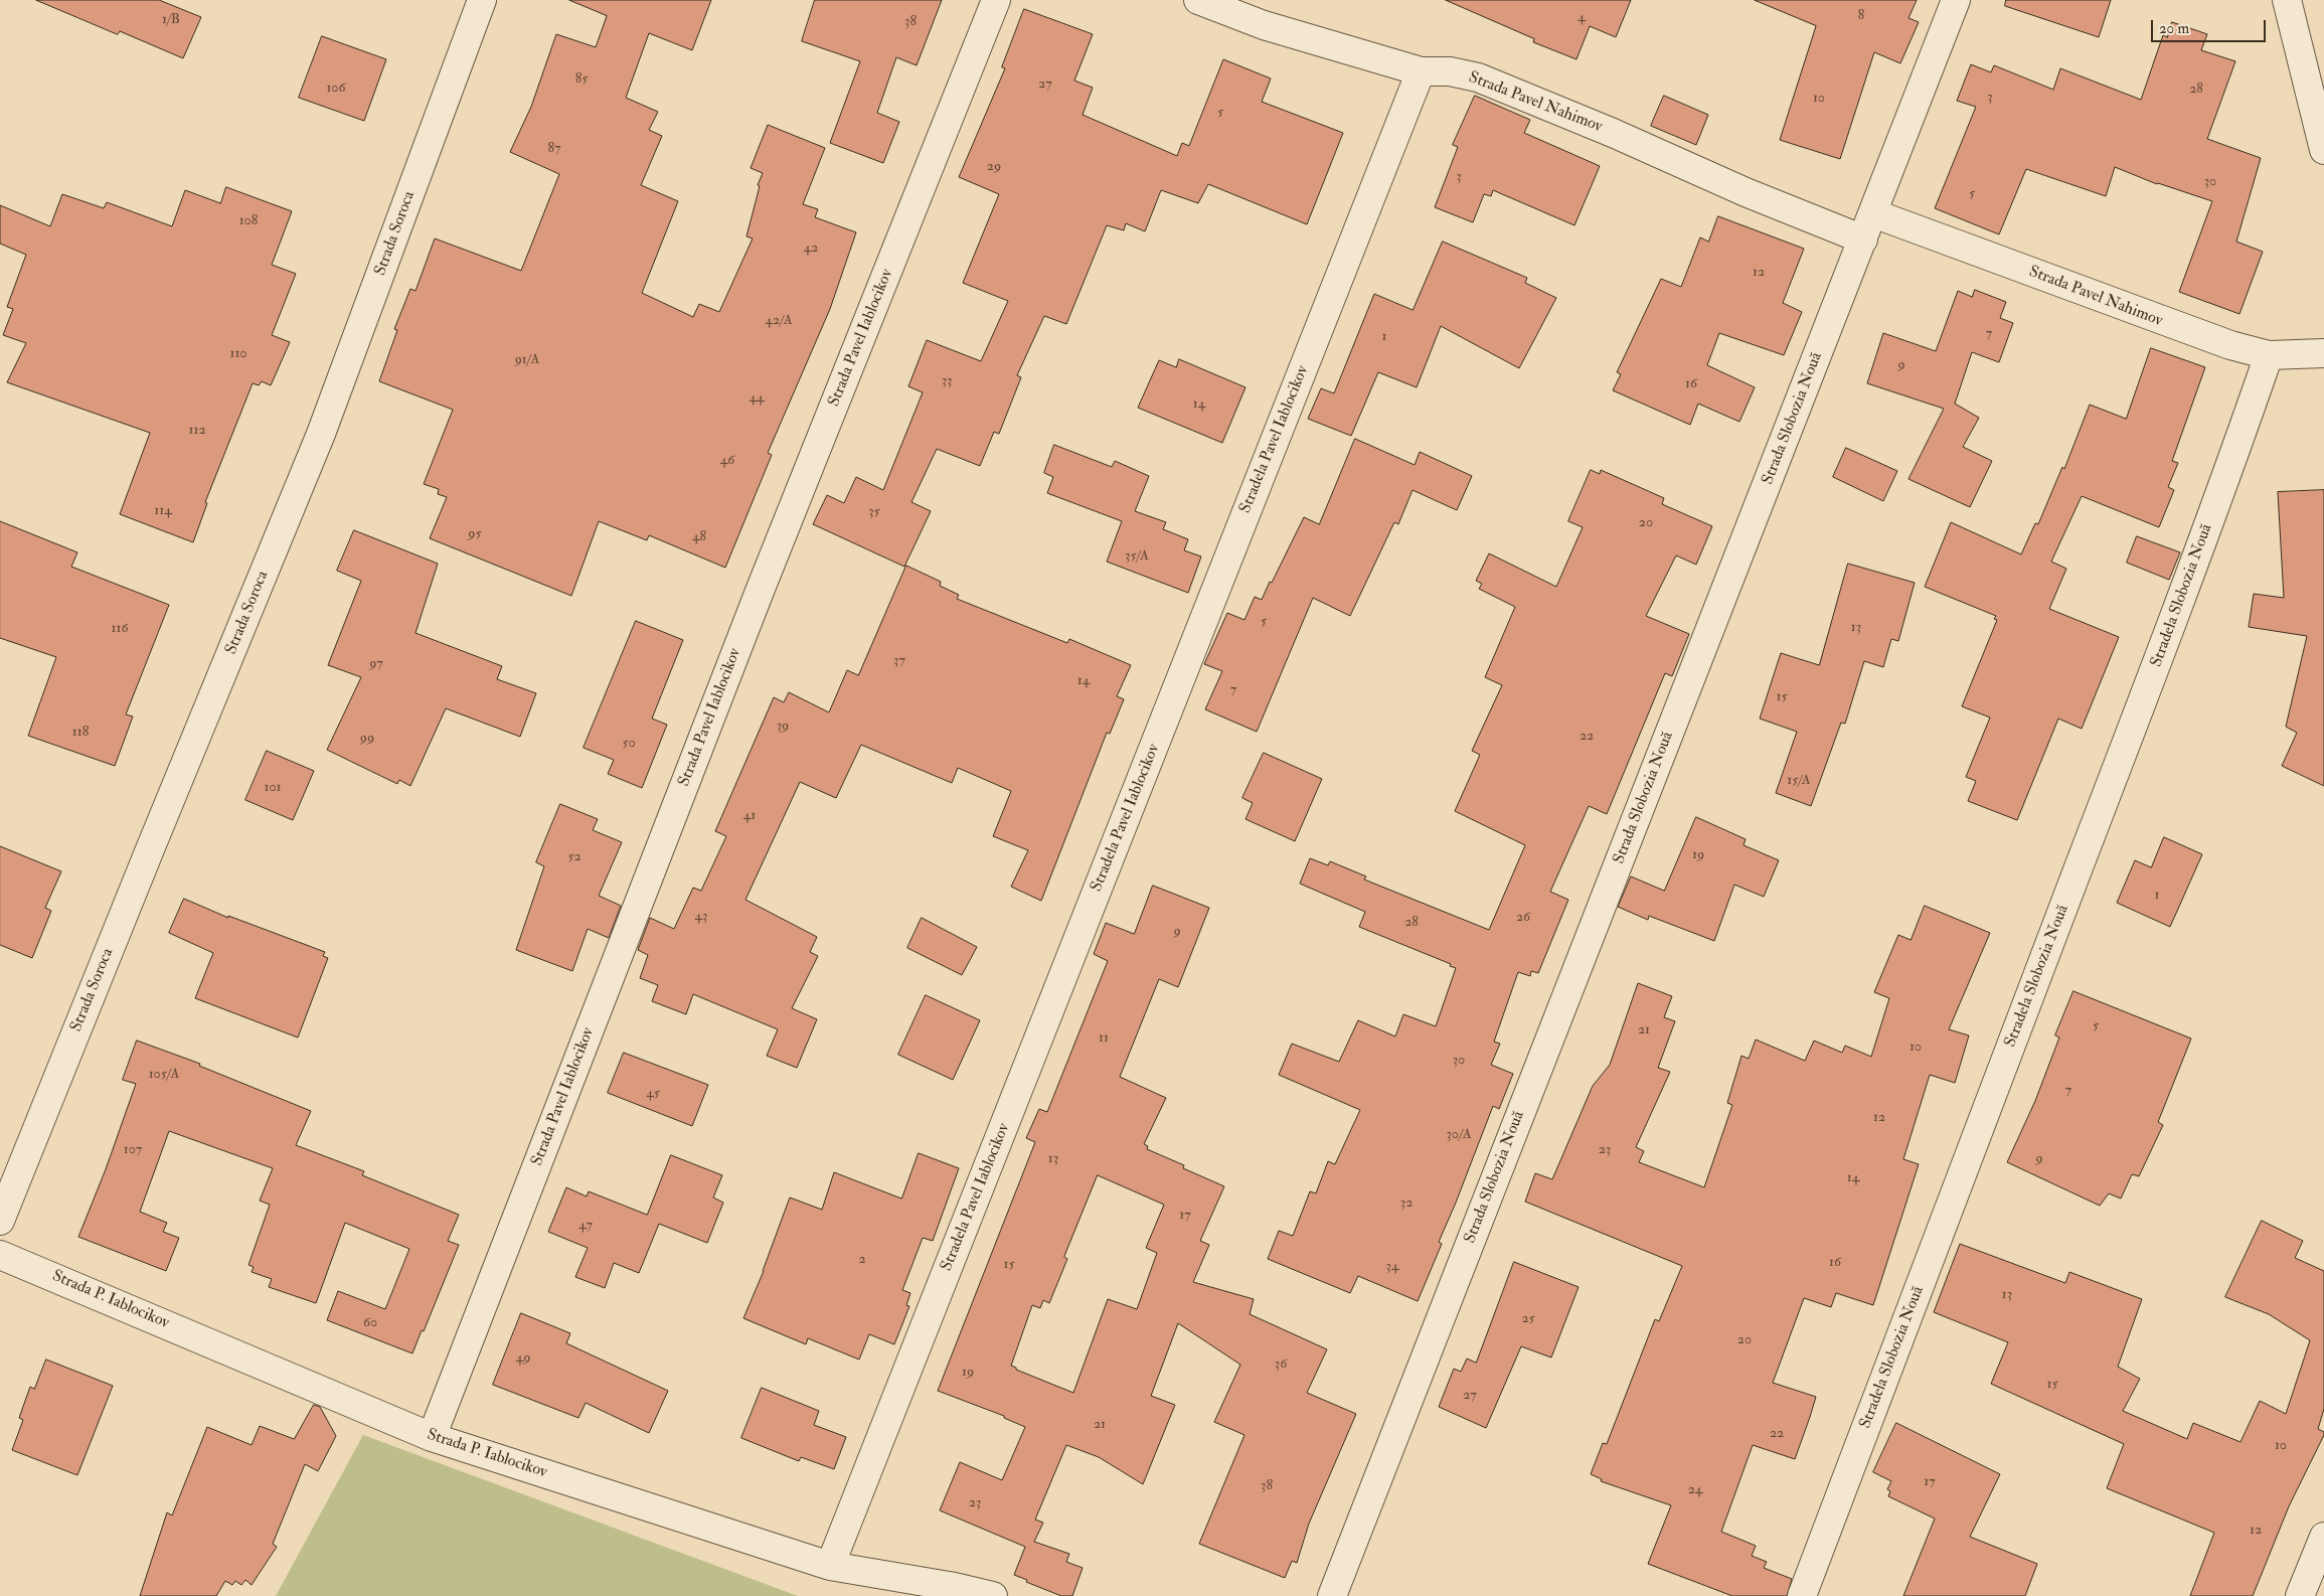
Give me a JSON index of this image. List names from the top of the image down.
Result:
{
  "streets": {
    "street": [
      "Strada Pavel Nahimov",
      "Strada Soroca",
      "Strada Pavel Iablocikov",
      "Strada Slobozia Nouă",
      "Stradela Pavel Iablocikov",
      "Stradela Slobozia Nouă",
      "Strada P. Iablocikov"
    ]
  },
  "crossings": [
    ["Strada Pavel Nahimov", "Strada Slobozia Nouă"],
    ["Strada Pavel Nahimov", "Stradela Pavel Iablocikov"],
    ["Strada Pavel Nahimov", "Stradela Slobozia Nouă"],
    ["Strada Pavel Iablocikov", "Strada P. Iablocikov"],
    ["Stradela Pavel Iablocikov", "Strada P. Iablocikov"]
  ],
  "house_numbers": [
    "8",
    "4",
    "1/B",
    "38",
    "85",
    "27",
    "106",
    "28",
    "3",
    "10",
    "5",
    "87",
    "29",
    "3",
    "30",
    "5",
    "108",
    "42",
    "12",
    "42/A",
    "7",
    "1",
    "110",
    "91/A",
    "9",
    "33",
    "16",
    "44",
    "14",
    "112",
    "46",
    "114",
    "35",
    "20",
    "95",
    "48",
    "35/A",
    "5",
    "13",
    "116",
    "37",
    "97",
    "14",
    "7",
    "15",
    "39",
    "118",
    "22",
    "99",
    "50",
    "15/A",
    "101",
    "41",
    "19",
    "52",
    "1",
    "43",
    "26",
    "28",
    "9",
    "5",
    "21",
    "11",
    "10",
    "30",
    "105/A",
    "7",
    "45",
    "12",
    "30/A",
    "107",
    "23",
    "13",
    "9",
    "14",
    "32",
    "17",
    "47",
    "2",
    "16",
    "15",
    "34",
    "13",
    "25",
    "60",
    "20",
    "49",
    "36",
    "19",
    "15",
    "27",
    "21",
    "22",
    "10",
    "17",
    "38",
    "24",
    "23",
    "12"
  ],
  "scale_bar": "20 m"
}
